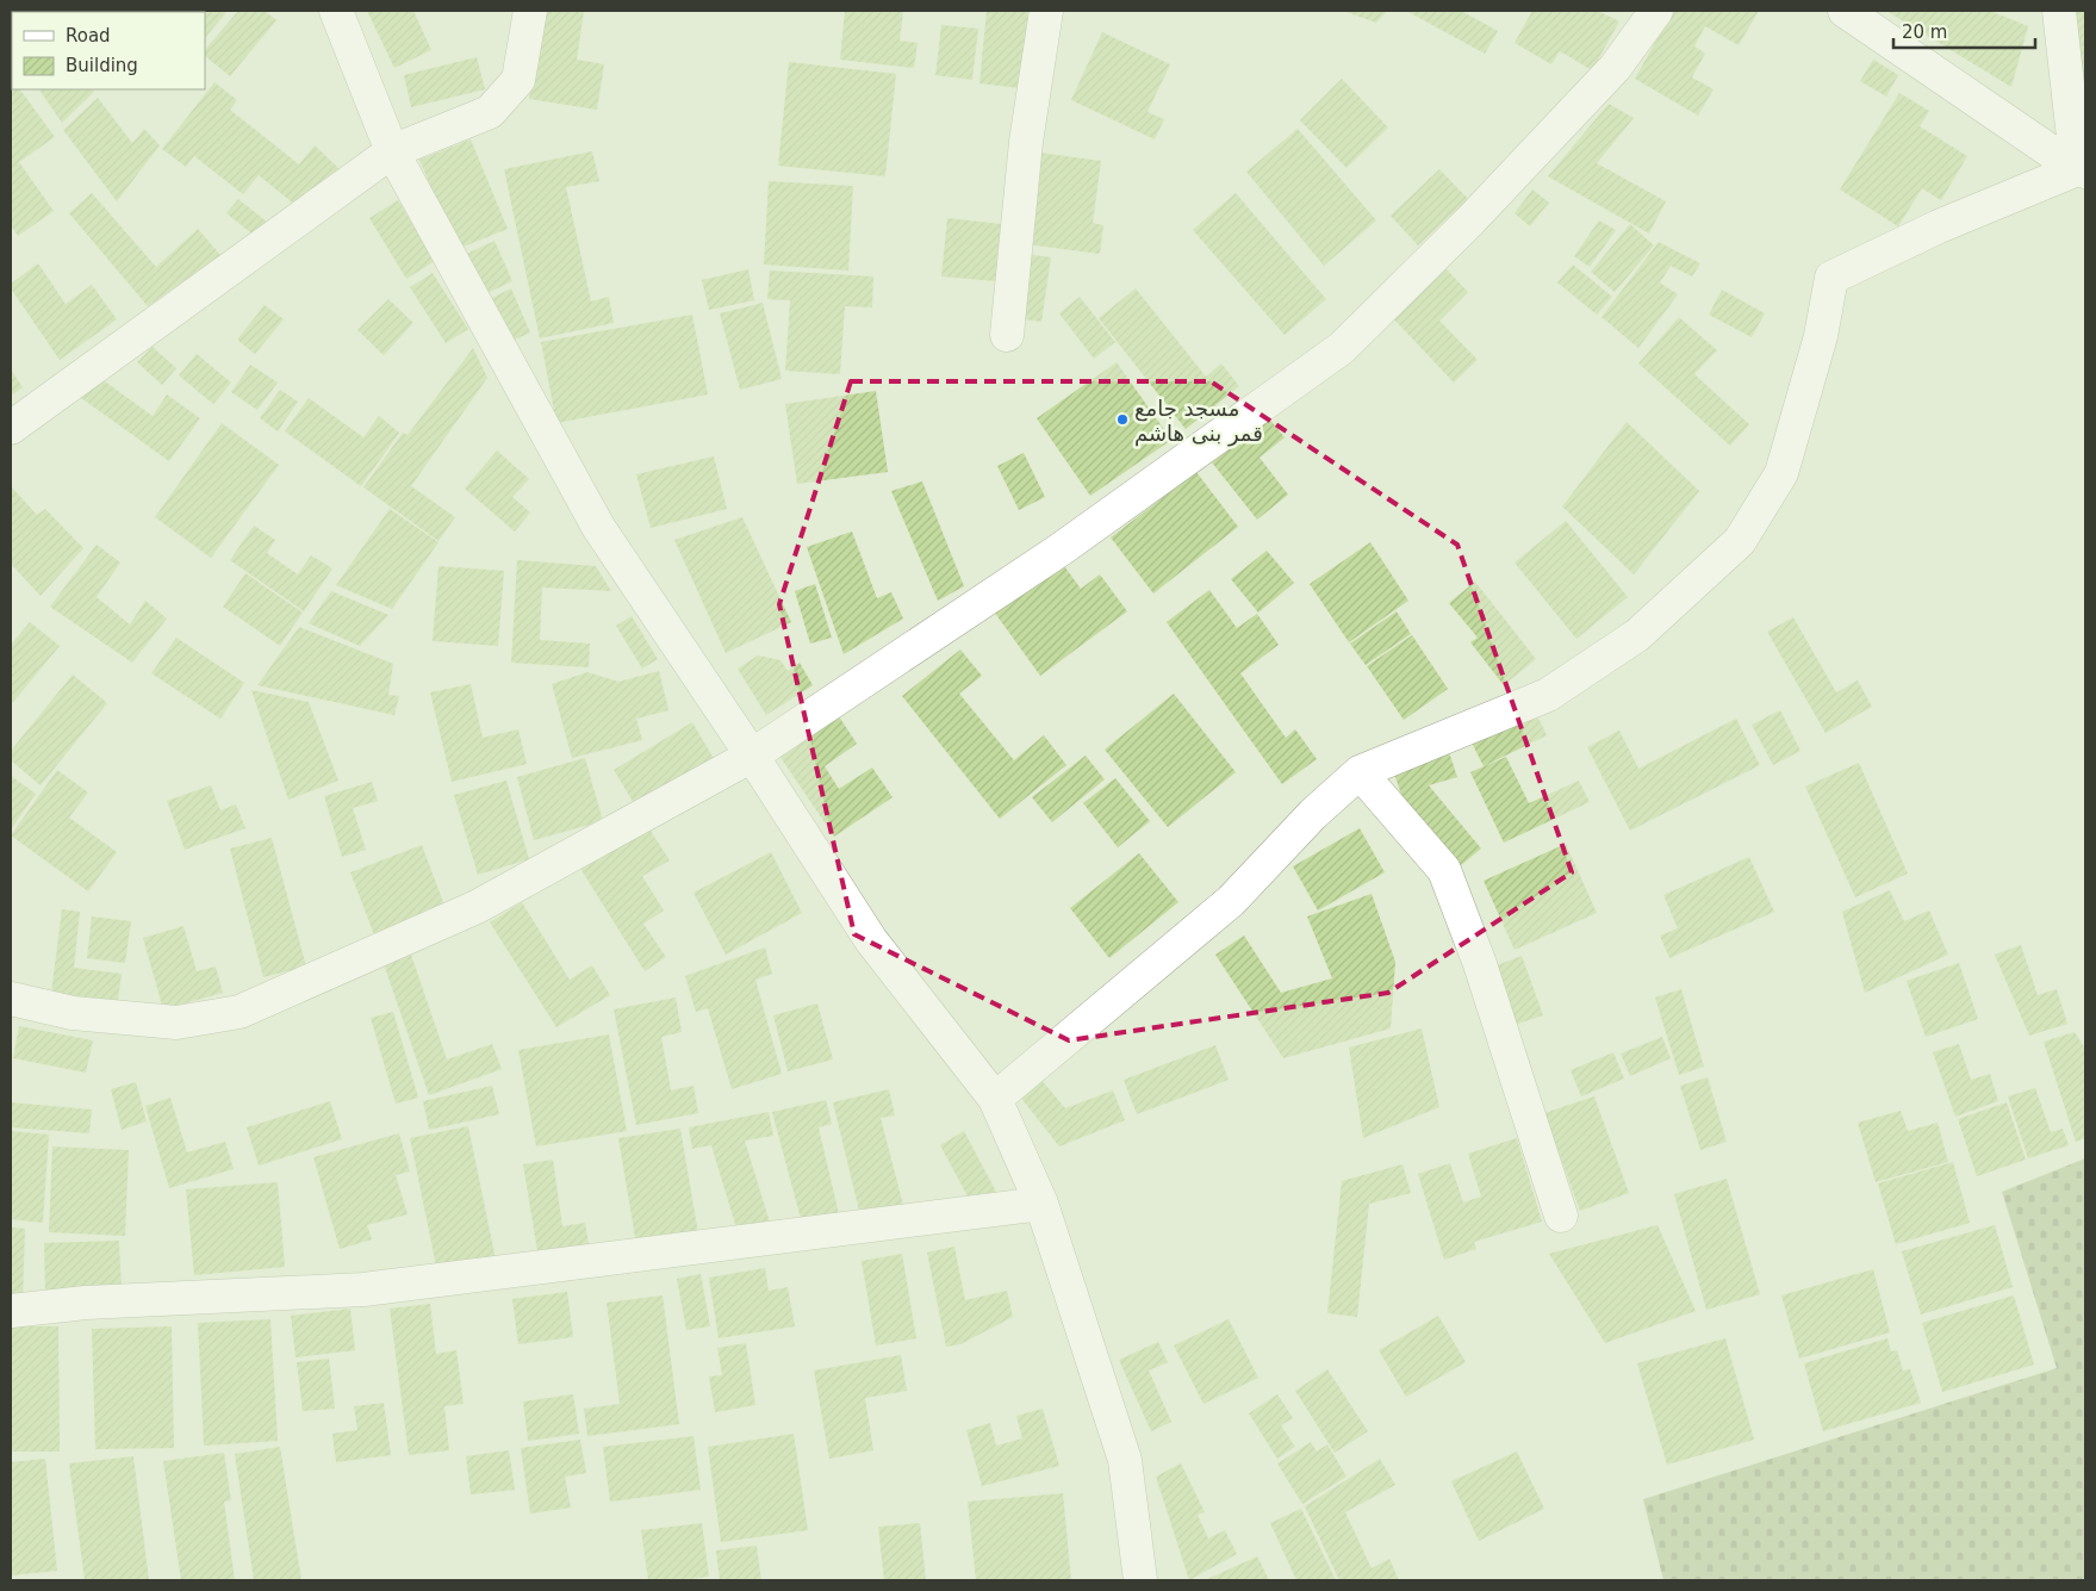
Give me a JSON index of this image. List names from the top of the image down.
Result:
{
  "places": ["مسجد جامع قمر بنی هاشم"],
  "legend": ["Road", "Building"],
  "scale_bar": "20 m"
}
